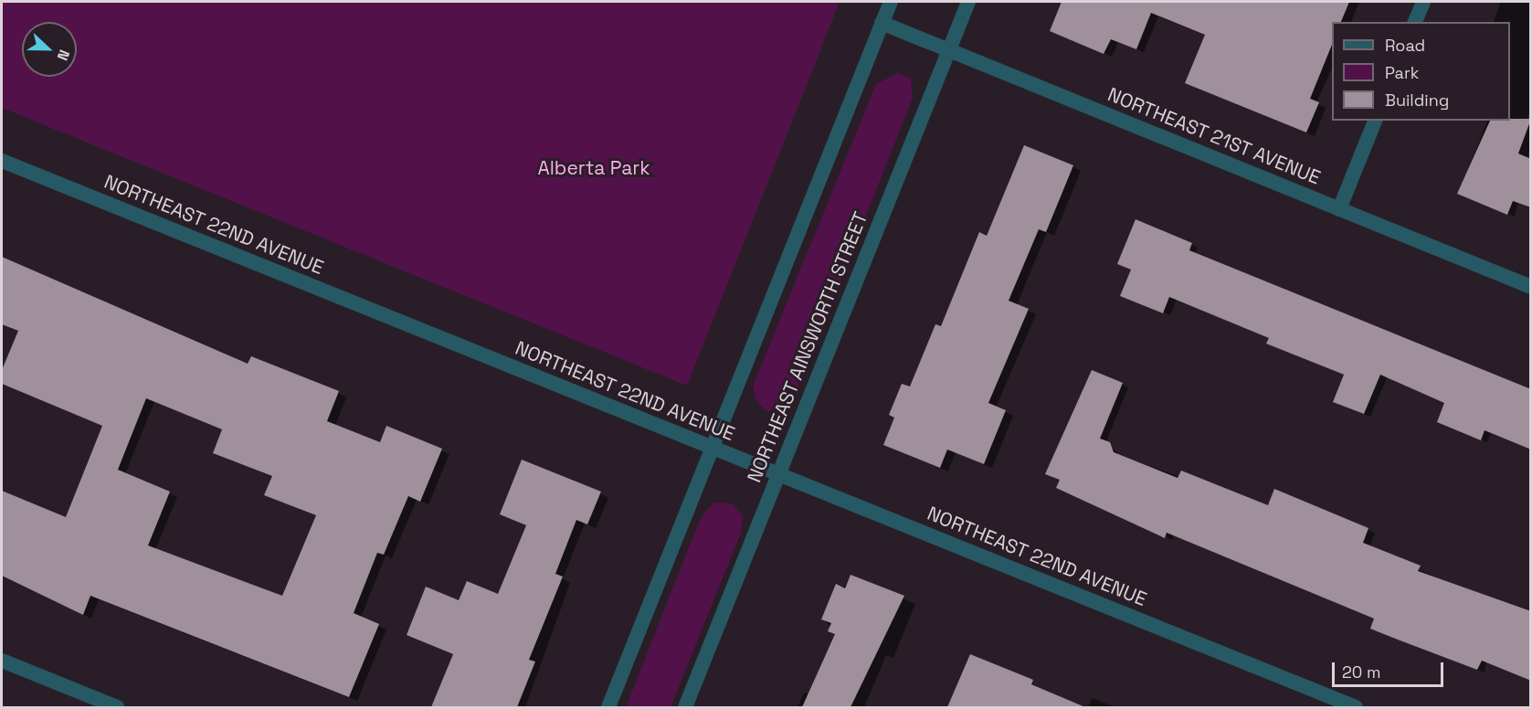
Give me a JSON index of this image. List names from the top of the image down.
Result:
{
  "streets": {
    "street": ["NORTHEAST 21ST AVENUE", "NORTHEAST 22ND AVENUE", "NORTHEAST AINSWORTH STREET"]
  },
  "crossings": [
    ["NORTHEAST 21ST AVENUE", "NORTHEAST AINSWORTH STREET"],
    ["NORTHEAST 22ND AVENUE", "NORTHEAST AINSWORTH STREET"]
  ],
  "parks": ["Alberta Park"],
  "legend": ["Road", "Park", "Building"],
  "scale_bar": "20 m",
  "north": "right"
}
